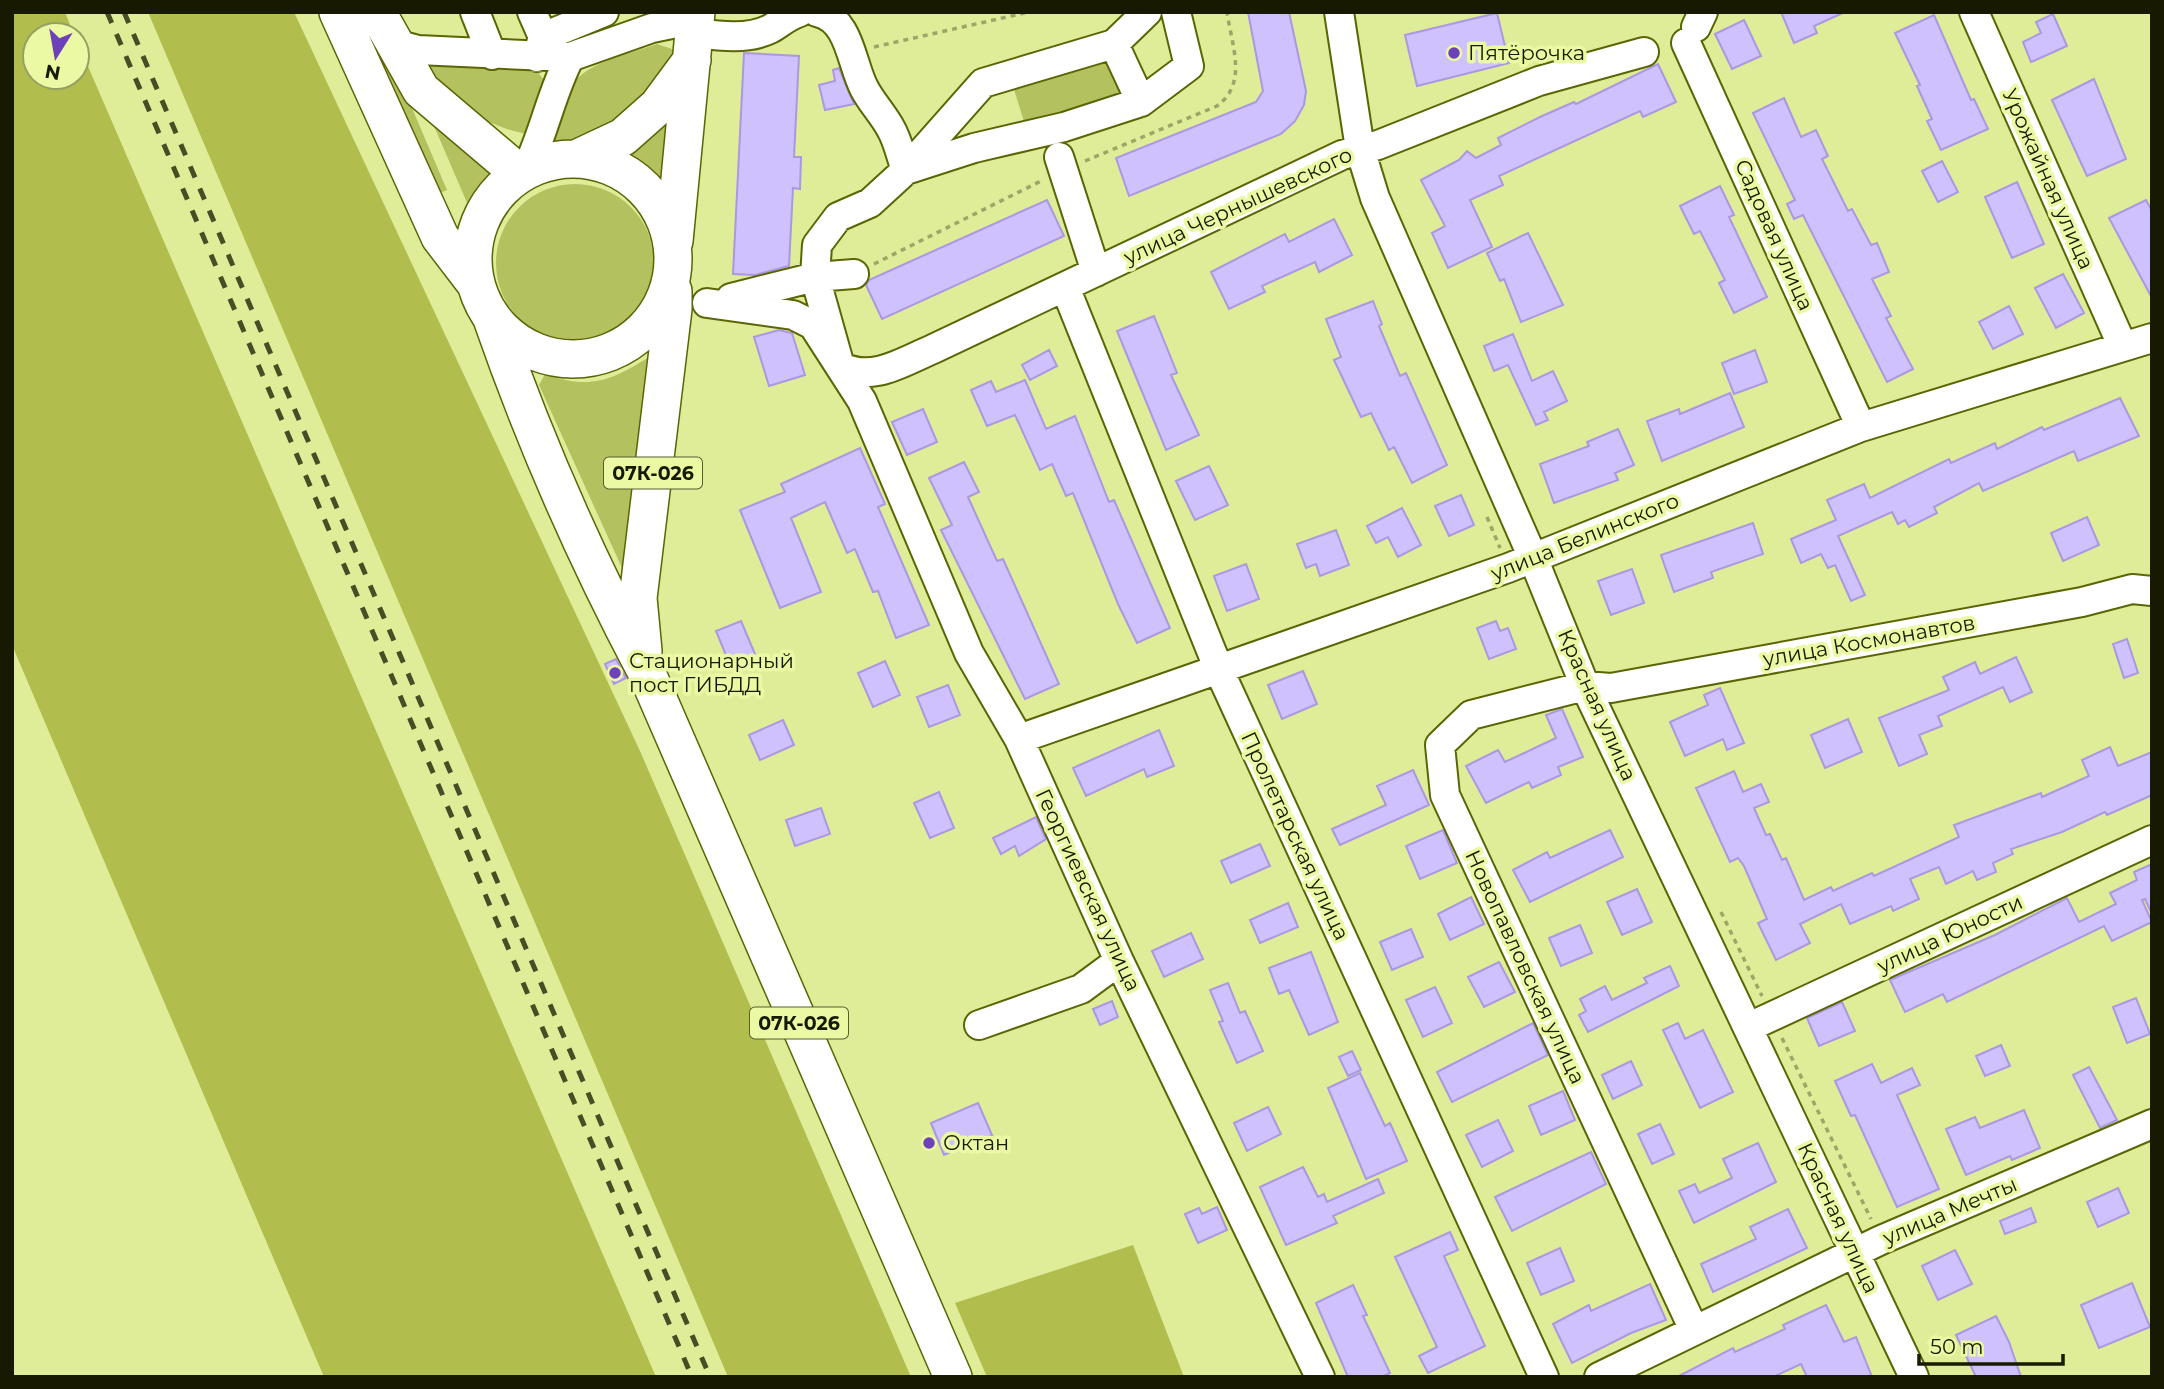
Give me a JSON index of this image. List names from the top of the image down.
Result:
{
  "streets": {
    "main road": ["07К-026"],
    "street": [
      "Урожайная улица",
      "улица Чернышевского",
      "Садовая улица",
      "улица Белинского",
      "улица Космонавтов",
      "Красная улица",
      "Пролетарская улица",
      "Георгиевская улица",
      "улица Юности",
      "Новопавловская улица",
      "улица Мечты"
    ]
  },
  "crossings": [
    ["Урожайная улица", "улица Белинского"],
    ["улица Чернышевского", "Красная улица"],
    ["улица Чернышевского", "Пролетарская улица"],
    ["улица Чернышевского", "Георгиевская улица"],
    ["Садовая улица", "улица Белинского"],
    ["07К-026", "Георгиевская улица"],
    ["улица Белинского", "Красная улица"],
    ["улица Белинского", "Пролетарская улица"],
    ["улица Белинского", "Георгиевская улица"],
    ["улица Космонавтов", "Красная улица"],
    ["улица Космонавтов", "Новопавловская улица"],
    ["Красная улица", "улица Юности"],
    ["Красная улица", "Новопавловская улица"],
    ["Красная улица", "улица Мечты"],
    ["Новопавловская улица", "улица Мечты"]
  ],
  "places": ["Пятёрочка", "Стационарный пост ГИБДД", "Октан"],
  "scale_bar": "50 m",
  "north": "bottom"
}
